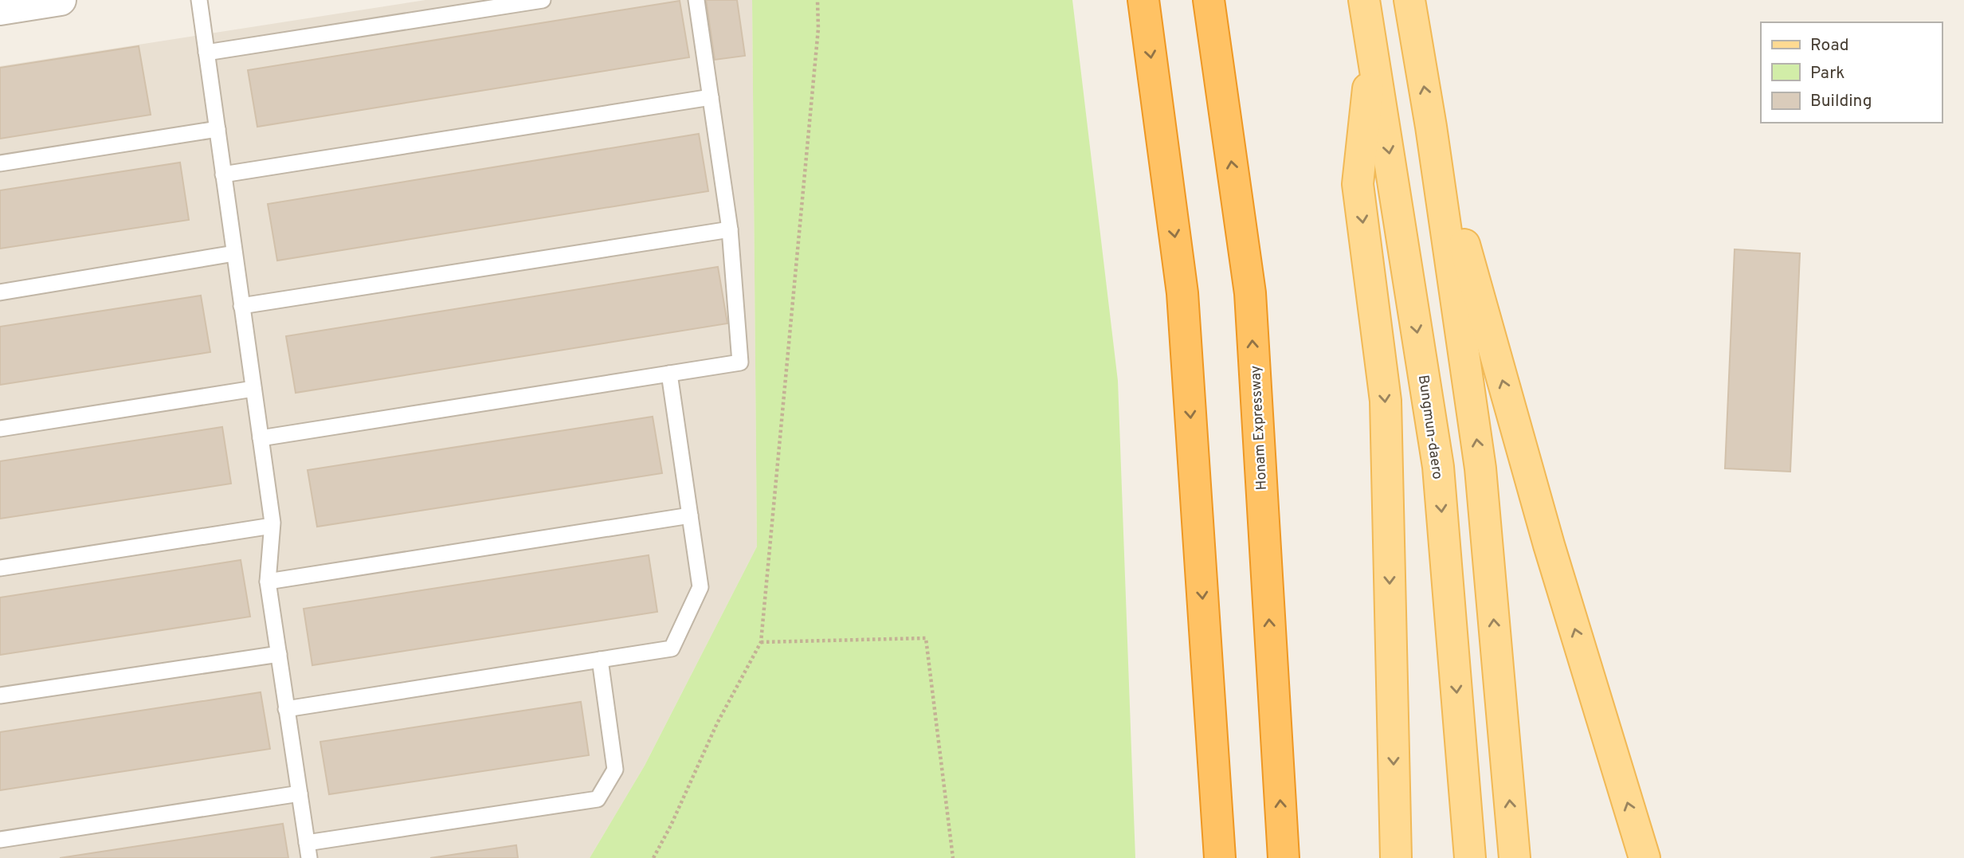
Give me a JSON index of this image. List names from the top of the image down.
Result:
{
  "streets": {
    "highway": ["Honam Expressway"],
    "main road": ["Bungmun-daero"]
  },
  "legend": ["Road", "Park", "Building"]
}
